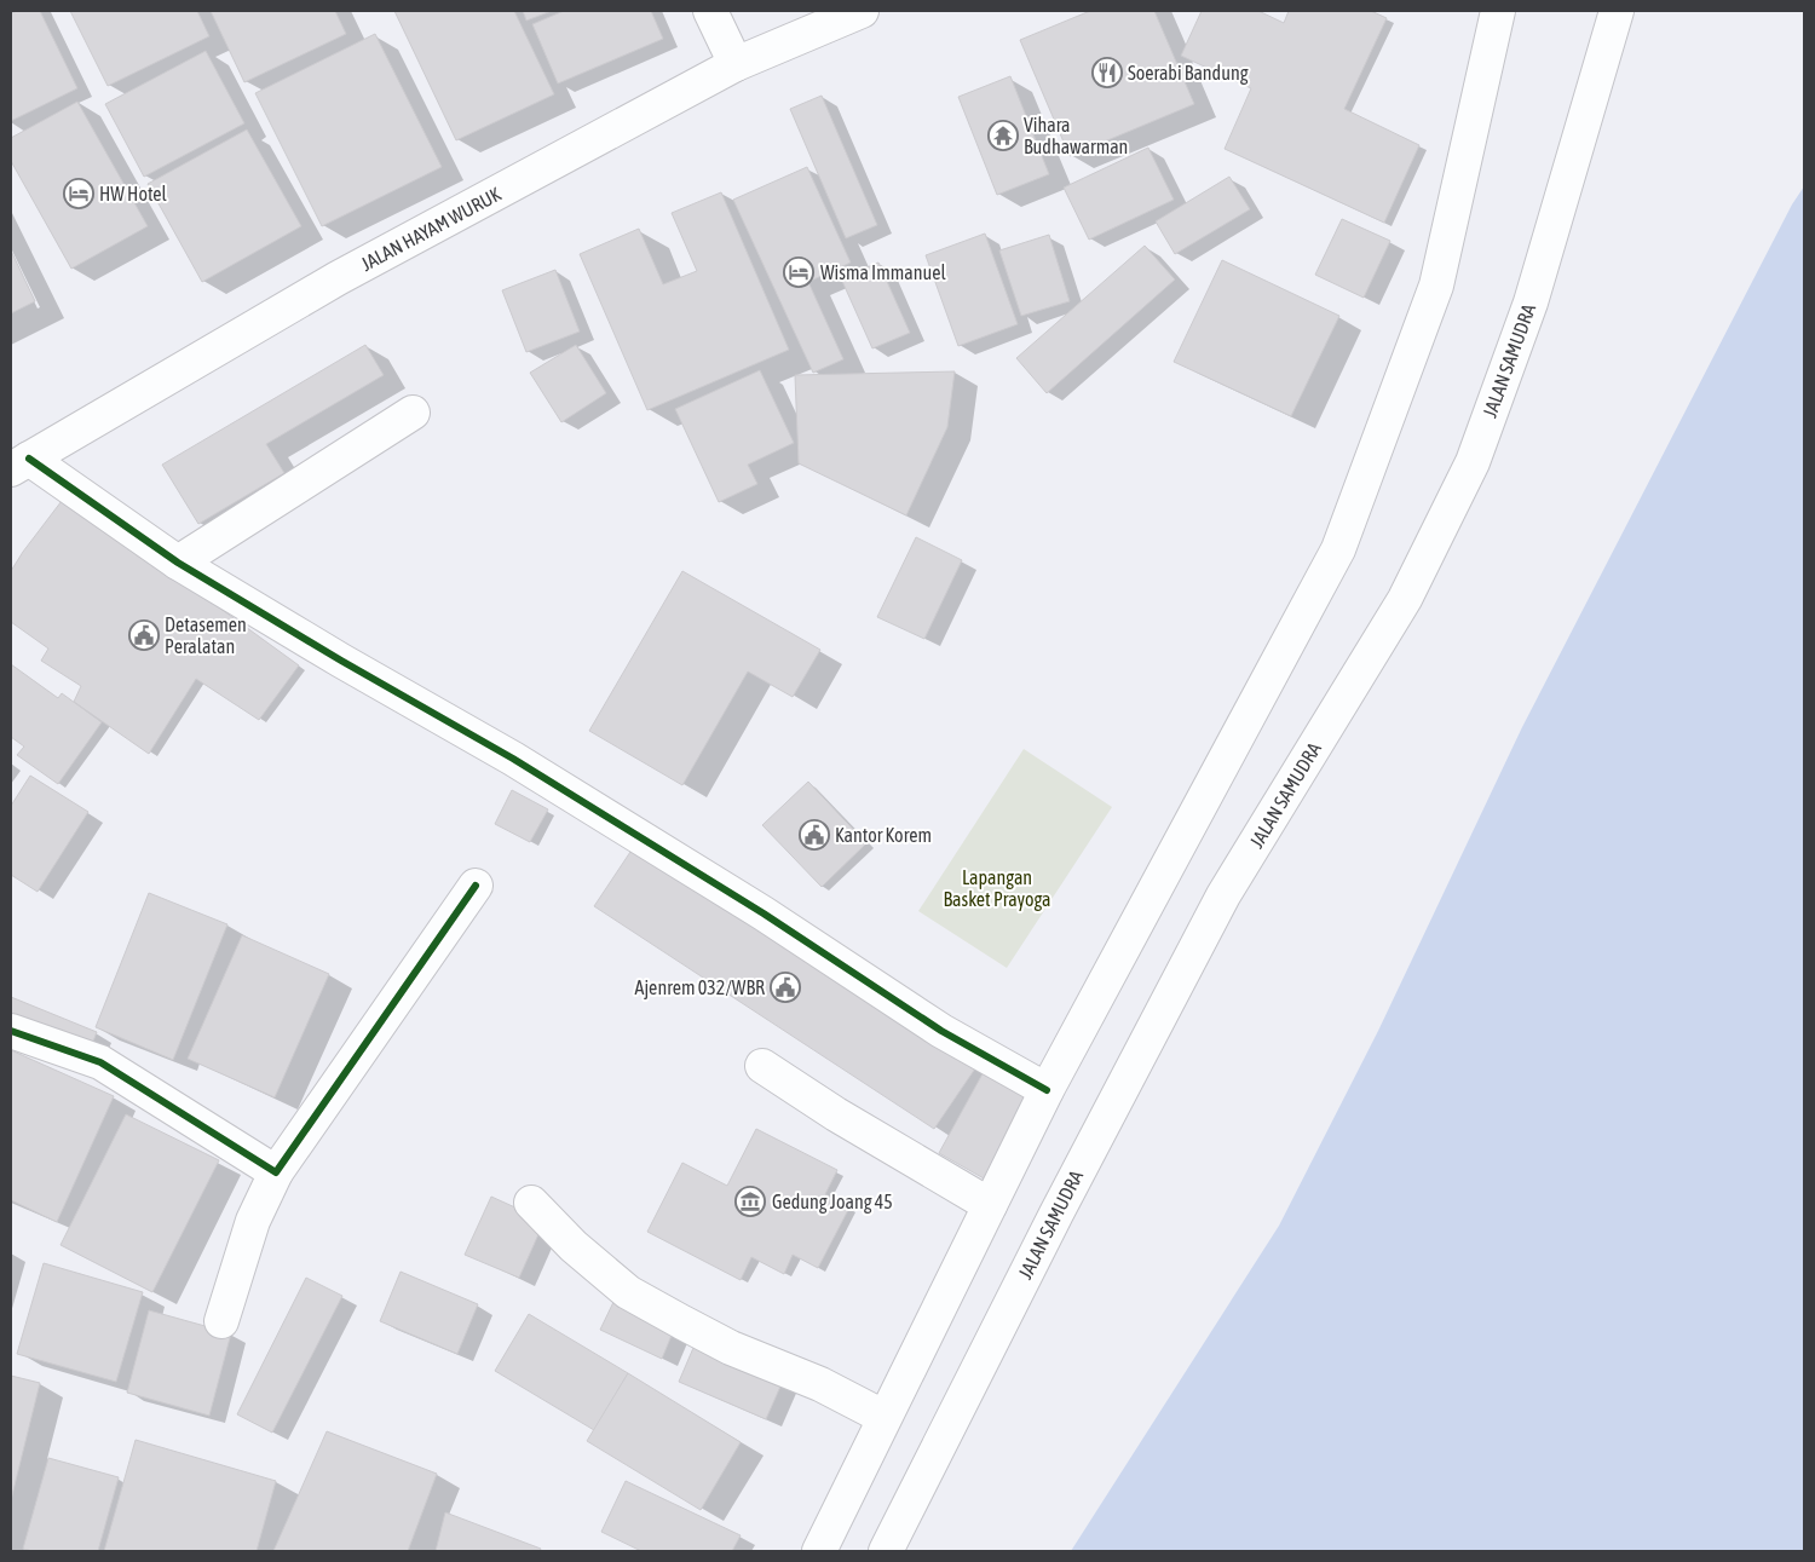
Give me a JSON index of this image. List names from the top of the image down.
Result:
{
  "streets": {
    "main road": ["JALAN HAYAM WURUK", "JALAN SAMUDRA"]
  },
  "parks": ["Lapangan Basket Prayoga"],
  "places": {
    "restaurant": ["Soerabi Bandung"],
    "temple": ["Vihara Budhawarman"],
    "hotel": ["HW Hotel", "Wisma Immanuel"],
    "public building": ["Detasemen Peralatan", "Kantor Korem", "Ajenrem 032/WBR"],
    "museum": ["Gedung Joang 45"]
  }
}
